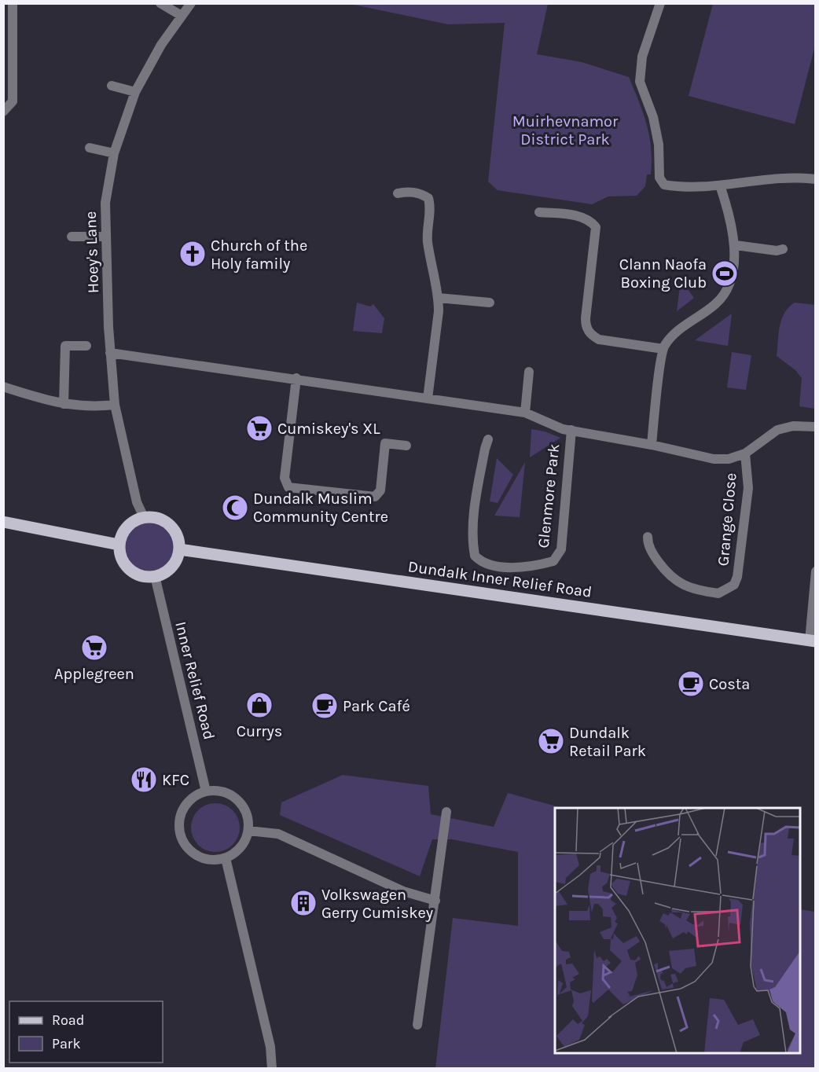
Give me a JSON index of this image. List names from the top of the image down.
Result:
{
  "streets": {
    "main road": ["Dundalk Inner Relief Road"],
    "street": [
      "Hoey's Lane",
      "Glenmore Park",
      "Grange Close",
      "Inner Relief Road"
    ]
  },
  "crossings": [
    ["Hoey's Lane", "Dundalk Inner Relief Road"],
    ["Hoey's Lane", "Inner Relief Road"],
    ["Dundalk Inner Relief Road", "Inner Relief Road"]
  ],
  "parks": ["Muirhevnamor District Park"],
  "places": {
    "church": ["Church of the Holy family"],
    "sports": ["Clann Naofa Boxing Club"],
    "supermarket": ["Cumiskey's XL", "Applegreen", "Dundalk Retail Park"],
    "mosque": ["Dundalk Muslim Community Centre"],
    "cafe": ["Costa", "Park Café"],
    "shop": ["Currys"],
    "restaurant": ["KFC"],
    "building": ["Volkswagen Gerry Cumiskey"]
  },
  "legend": ["Road", "Park"]
}
